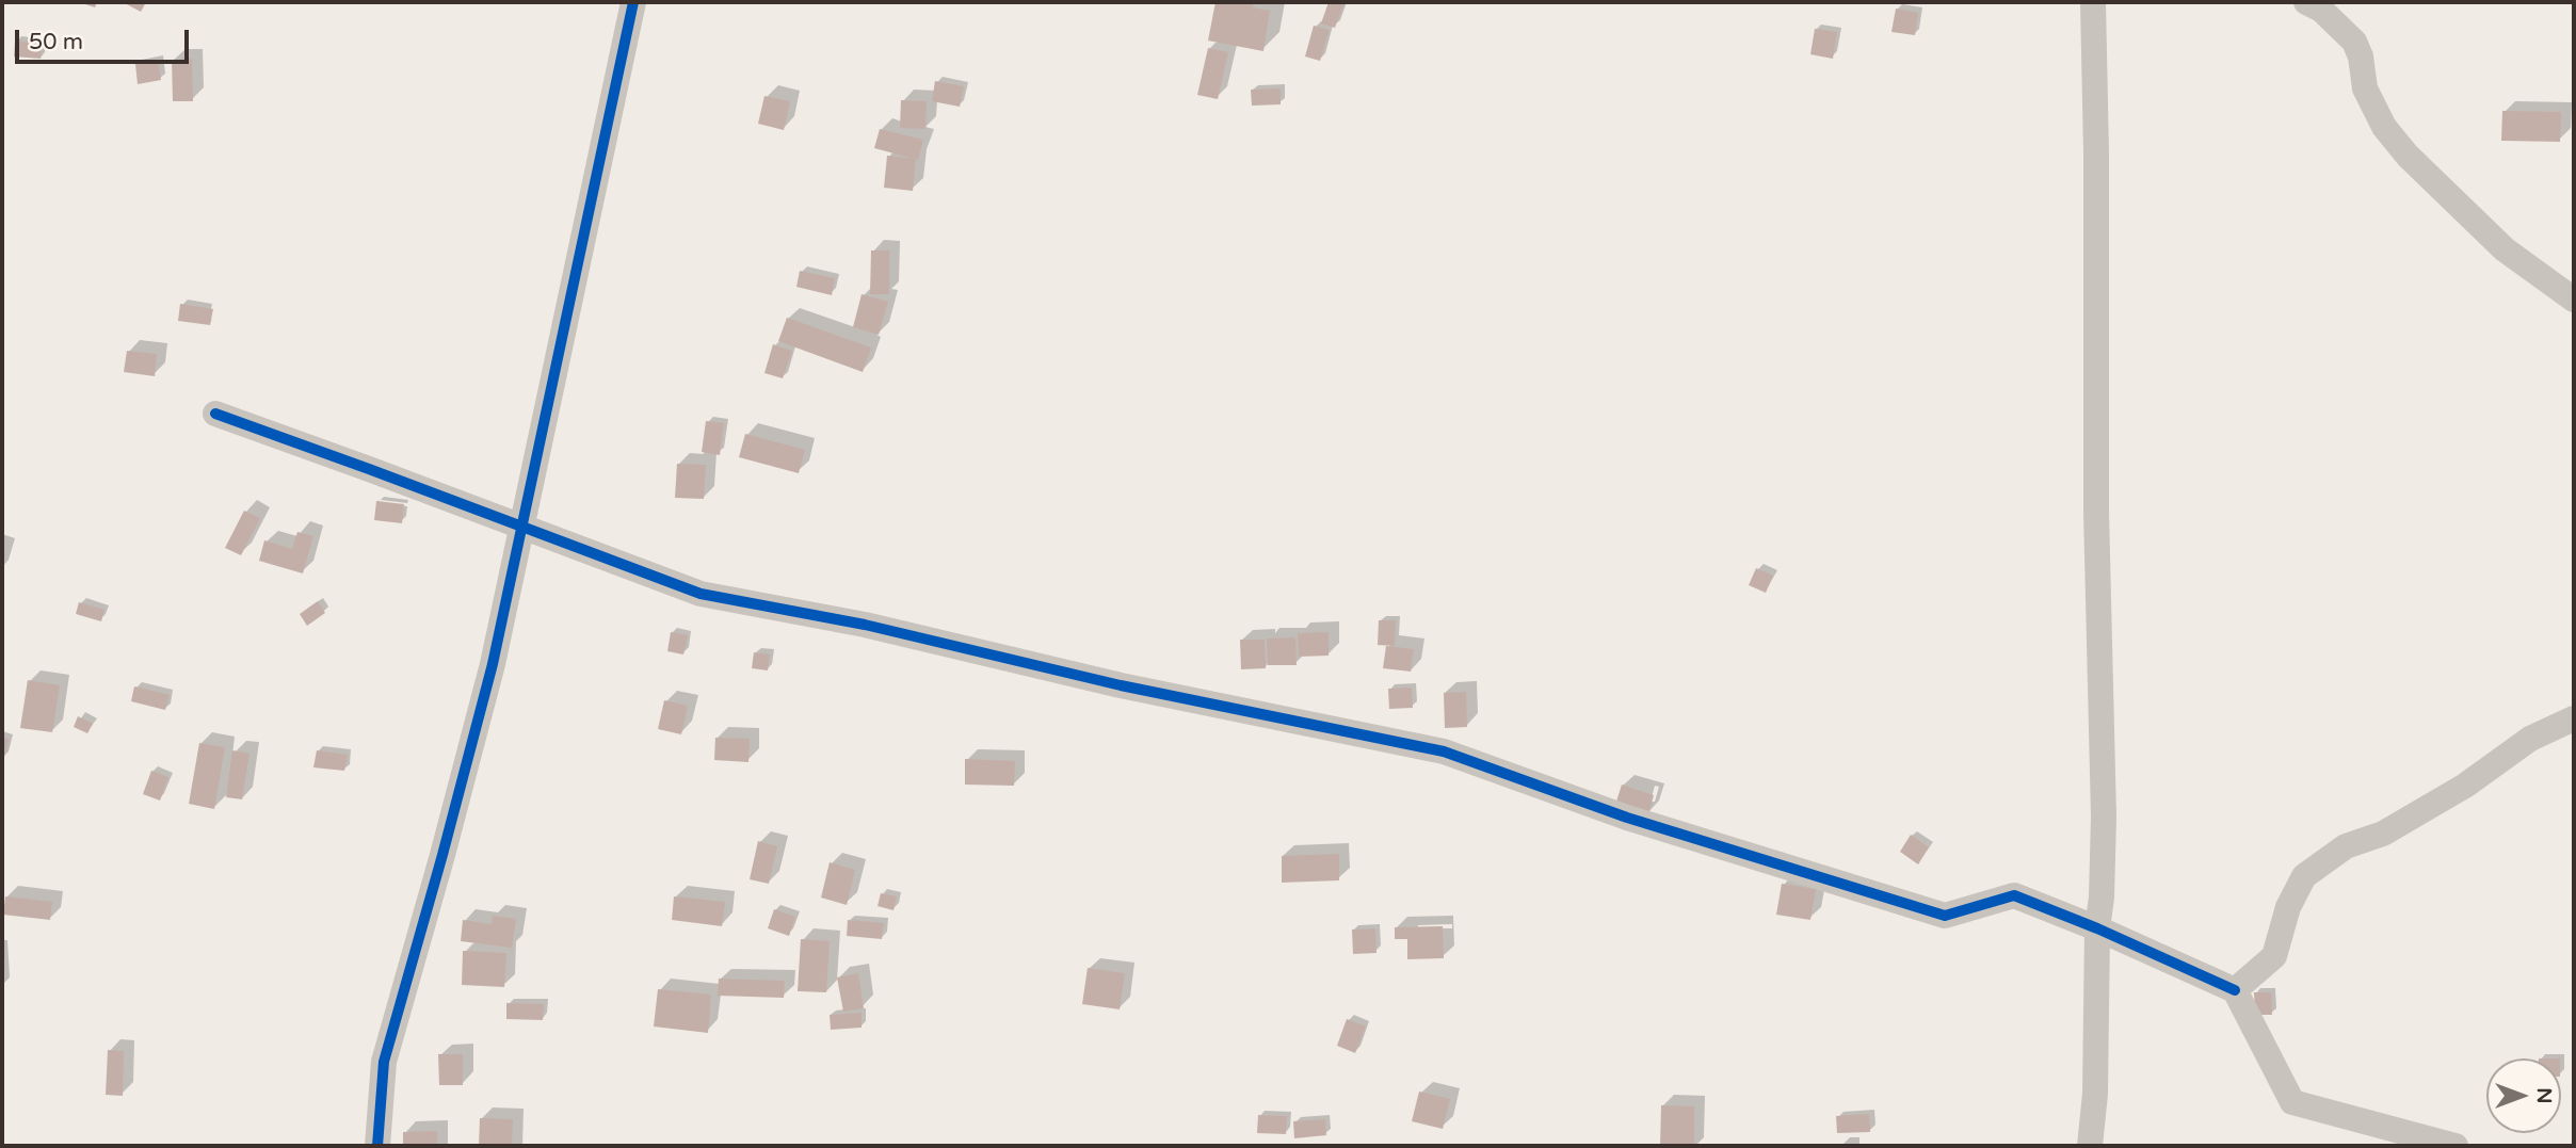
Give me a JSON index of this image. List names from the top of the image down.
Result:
{
  "scale_bar": "50 m",
  "north": "right"
}
